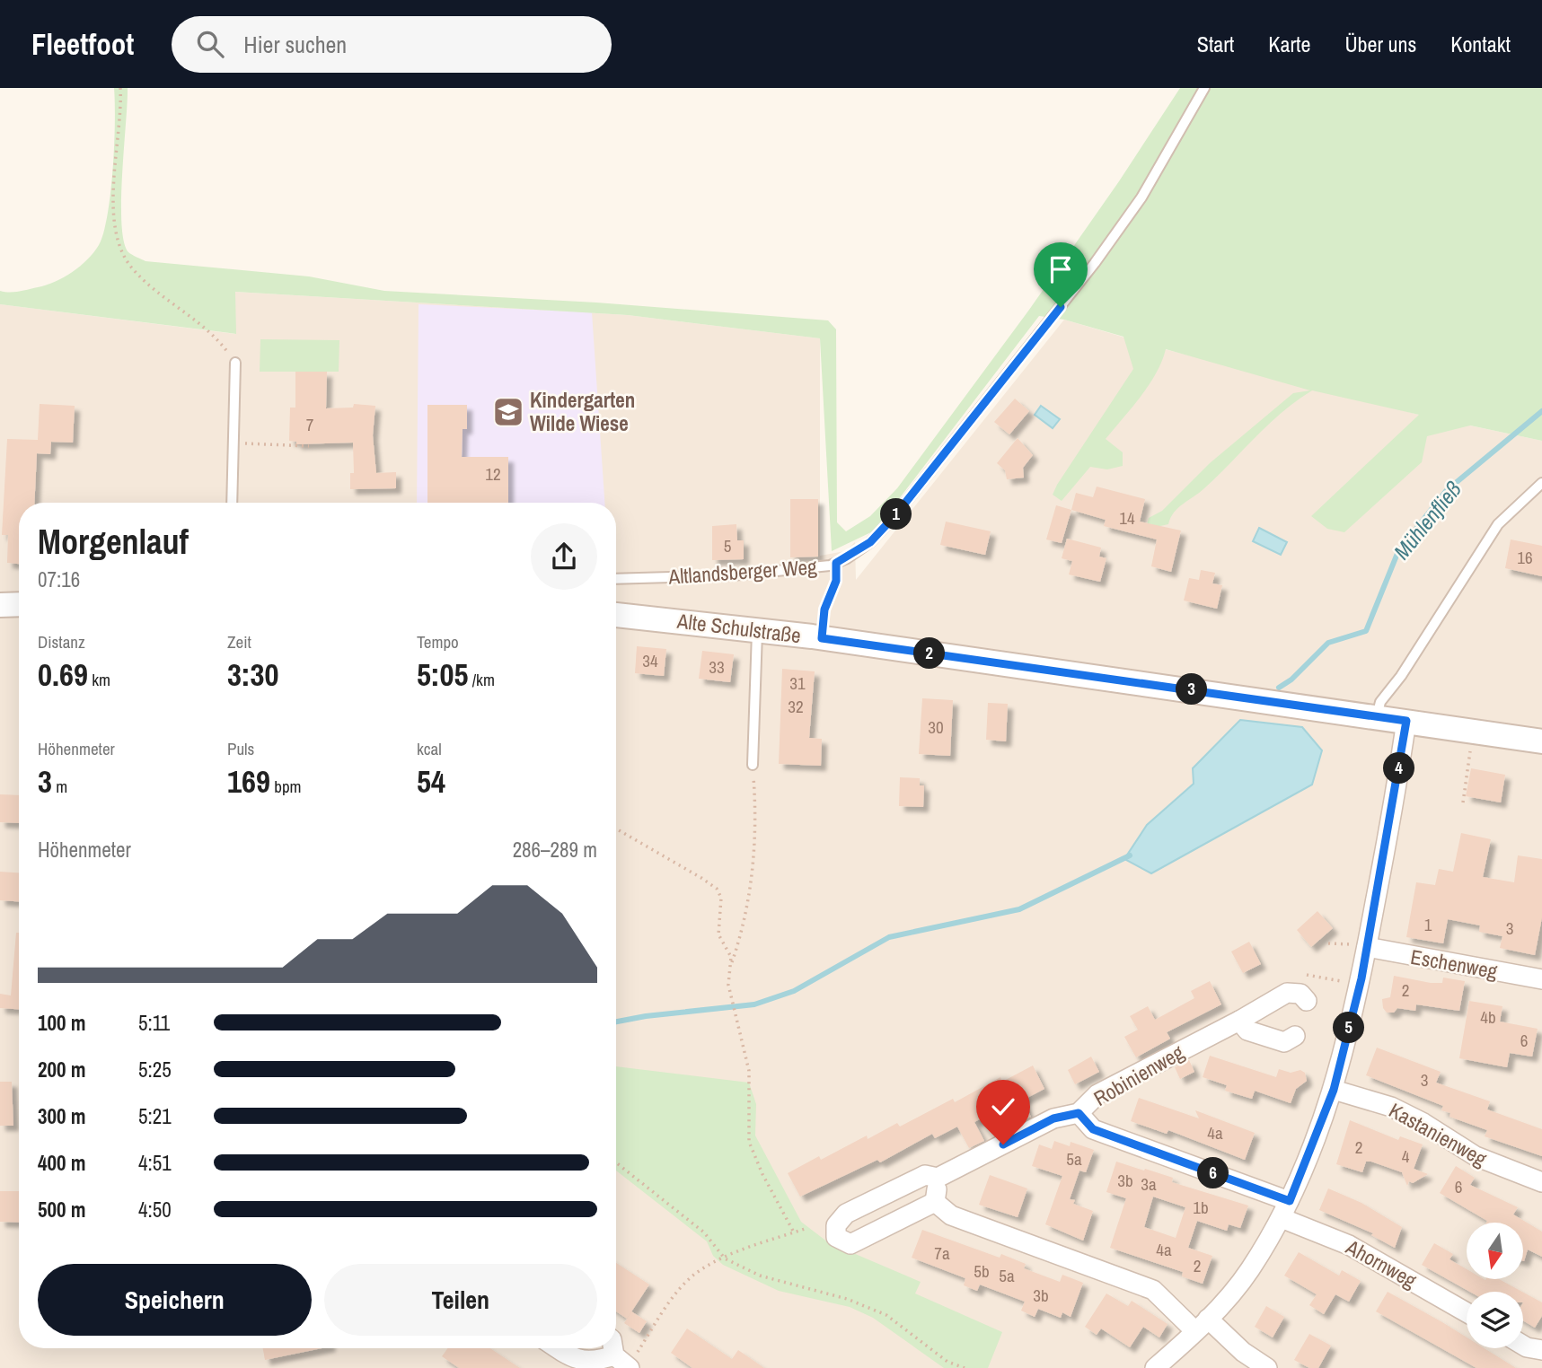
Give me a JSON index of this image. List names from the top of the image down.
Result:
{
  "streets": {
    "street": [
      "Alte Schulstraße",
      "Eschenweg",
      "Robinienweg",
      "Kastanienweg",
      "Ahornweg"
    ],
    "lane": ["Altlandsberger Weg"]
  },
  "crossings": [
    ["Robinienweg", "Ahornweg"]
  ],
  "water": ["Mühlenfließ"],
  "places": {
    "school or university": ["Kindergarten Wilde Wiese"]
  },
  "house_numbers": [
    "7",
    "12",
    "14",
    "5",
    "16",
    "34",
    "33",
    "31",
    "32",
    "30",
    "1",
    "3",
    "2",
    "4b",
    "6",
    "3",
    "4a",
    "2",
    "4",
    "5a",
    "3b",
    "3a",
    "6",
    "1b",
    "4a",
    "7a",
    "2",
    "5b",
    "5a",
    "3b"
  ],
  "north": "bottom",
  "page": {
    "header": "Fleetfoot",
    "search": "Hier suchen",
    "nav": [
      "Start",
      "Karte",
      "Über uns",
      "Kontakt"
    ],
    "pins": [
      "1",
      "2",
      "3",
      "4",
      "5",
      "6"
    ],
    "heading": ["Morgenlauf", "07:16"],
    "stats": [
      ["Distanz", "0.69 km"],
      ["Zeit", "3:30"],
      ["Tempo", "5:05 /km"],
      ["Höhenmeter", "3 m"],
      ["Puls", "169 bpm"],
      ["kcal", "54"]
    ],
    "chart": ["Höhenmeter", "286–289 m"],
    "list": [
      {
        "name": "100 m",
        "note": "5:11"
      },
      {
        "name": "200 m",
        "note": "5:25"
      },
      {
        "name": "300 m",
        "note": "5:21"
      },
      {
        "name": "400 m",
        "note": "4:51"
      },
      {
        "name": "500 m",
        "note": "4:50"
      }
    ],
    "buttons": ["Speichern", "Teilen"]
  }
}
